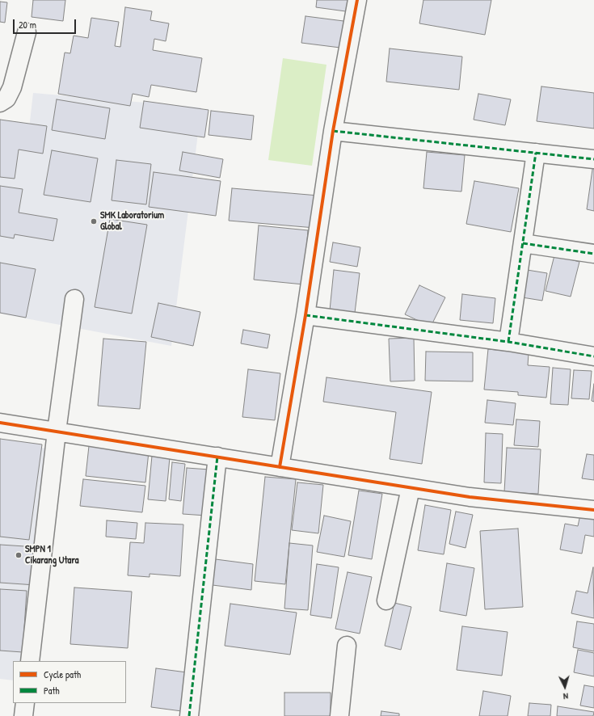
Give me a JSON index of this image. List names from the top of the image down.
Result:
{
  "places": ["SMK Laboratorium Global", "SMPN 1 Cikarang Utara"],
  "legend": ["Cycle path", "Path"],
  "scale_bar": "20 m",
  "north": "bottom"
}
